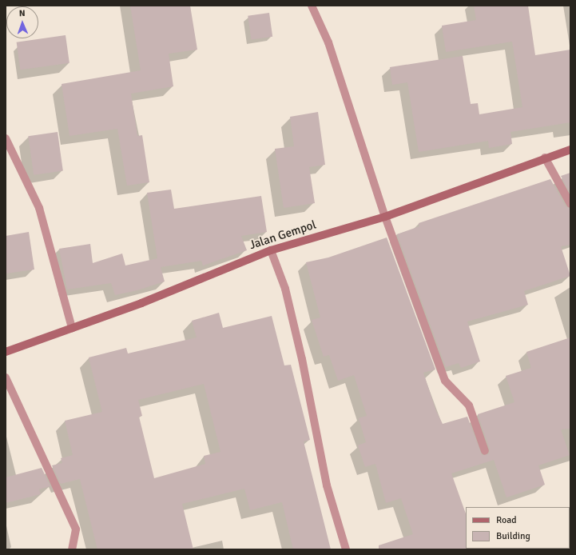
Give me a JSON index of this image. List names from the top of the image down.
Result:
{
  "streets": {
    "main road": ["Jalan Gempol"]
  },
  "legend": ["Road", "Building"],
  "north": "top"
}
